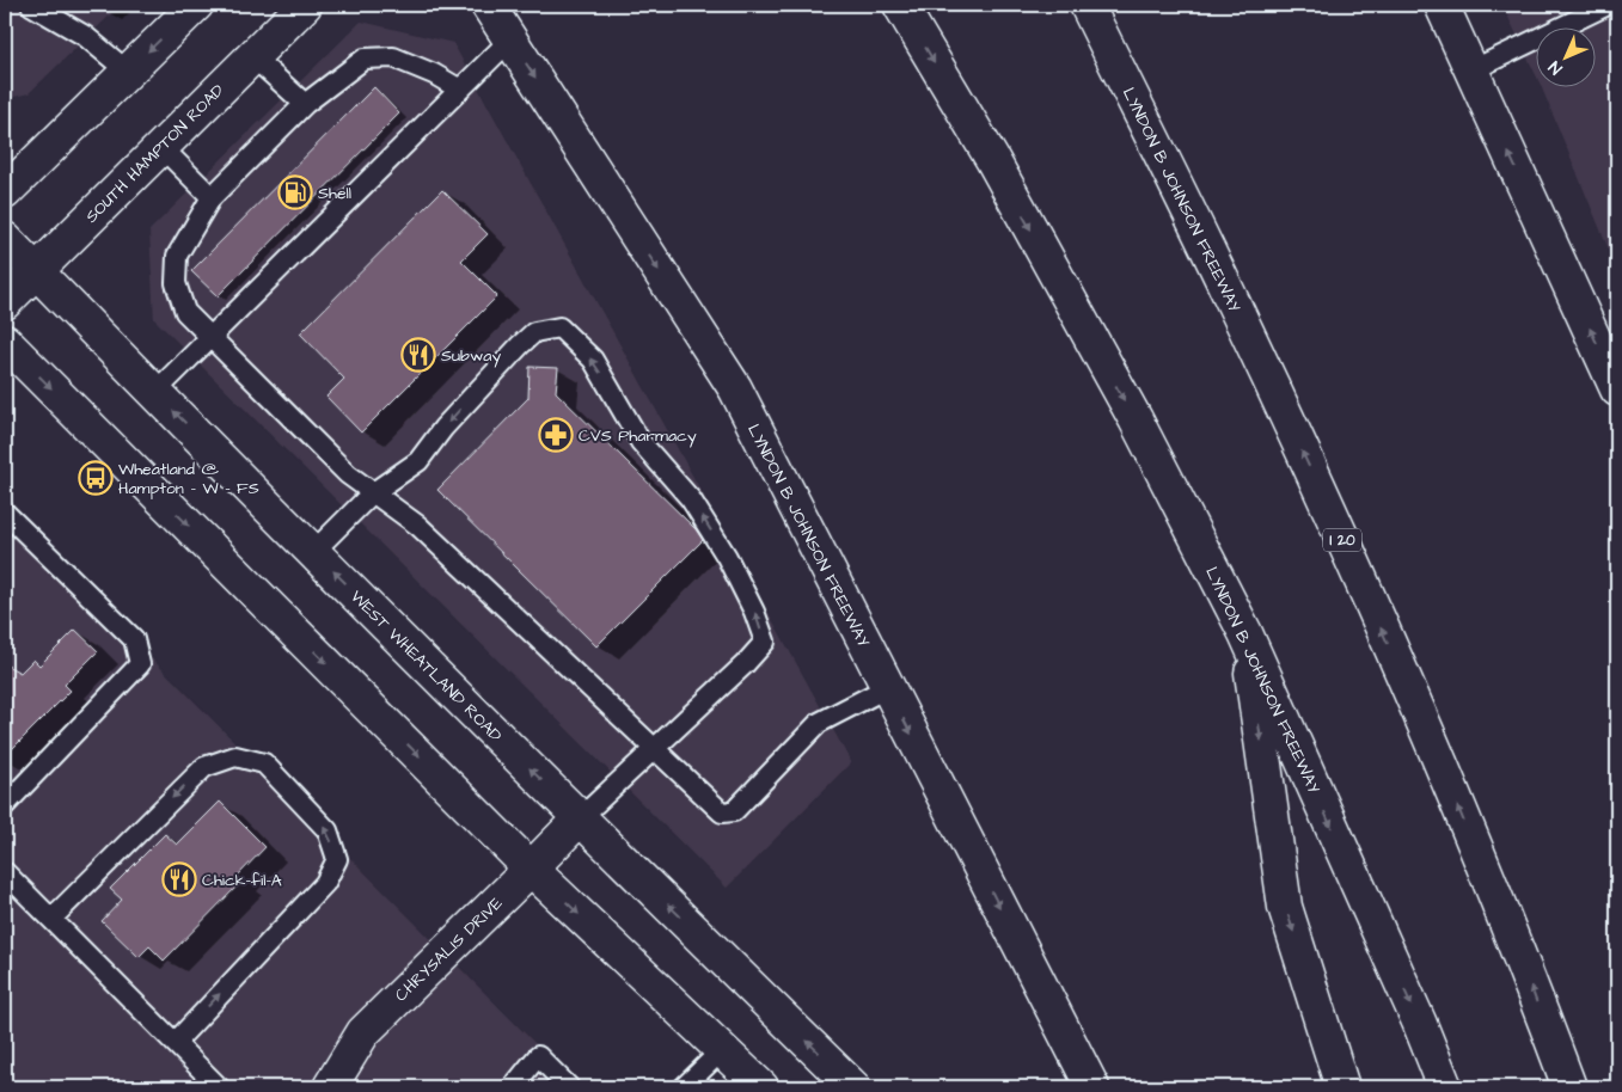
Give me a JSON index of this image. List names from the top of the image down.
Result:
{
  "streets": {
    "main road": [
      "SOUTH HAMPTON ROAD",
      "LYNDON B JOHNSON FREEWAY",
      "I 20",
      "WEST WHEATLAND ROAD",
      "CHRYSALIS DRIVE"
    ]
  },
  "crossings": [
    ["SOUTH HAMPTON ROAD", "WEST WHEATLAND ROAD"],
    ["WEST WHEATLAND ROAD", "CHRYSALIS DRIVE"]
  ],
  "places": {
    "fuel station": ["Shell"],
    "restaurant": ["Subway", "Chick-fil-A"],
    "pharmacy": ["CVS Pharmacy"],
    "bus stop": ["Wheatland @ Hampton - W - FS"]
  },
  "north": "bottom left"
}
